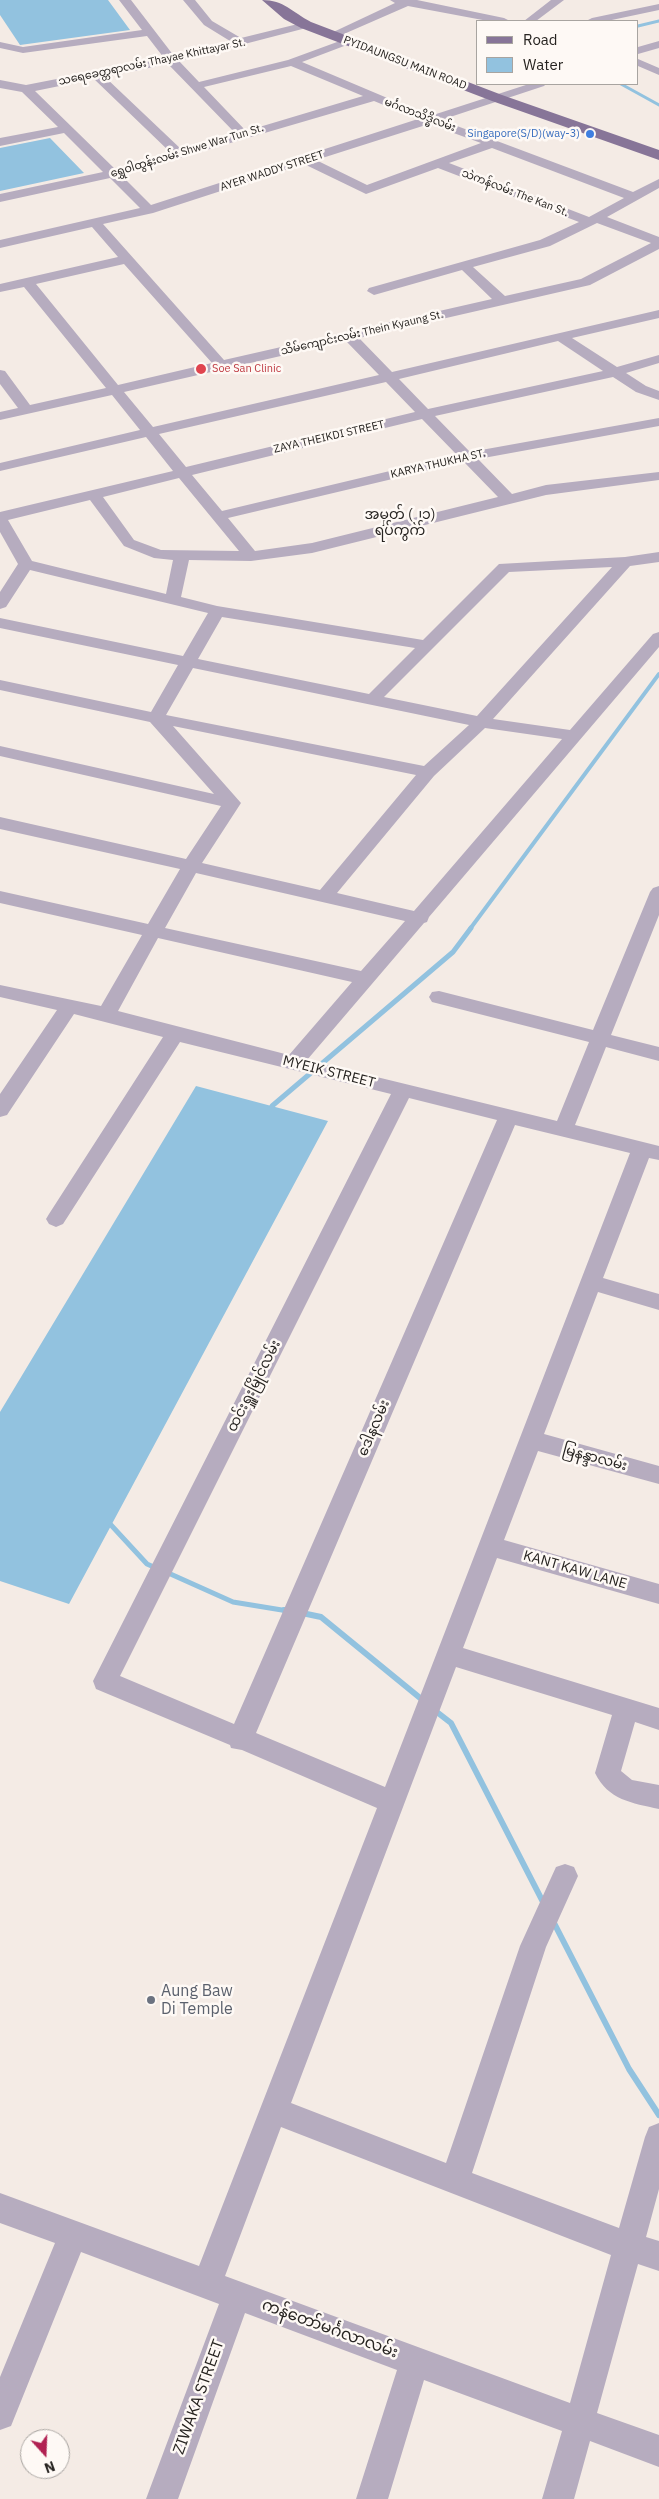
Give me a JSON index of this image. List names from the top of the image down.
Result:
{
  "streets": {
    "main road": ["PYIDAUNGSU MAIN ROAD"],
    "street": [
      "သရေခေတ္တရာလမ်း Thayae Khittayar St.",
      "မင်္ဂလာသိဒ္ဓိလမ်း",
      "ရွှေဝါထွန်းလမ်း Shwe War Tun St.",
      "AYER WADDY STREET",
      "သဲကန်လမ်း The Kan St.",
      "သိမ်ကျောင်းလမ်း Thein Kyaung St.",
      "ZAYA THEIKDI STREET",
      "KARYA THUKHA ST.",
      "MYEIK STREET",
      "ထင်းရှူးမြိုင်လမ်း",
      "ဒေါနလမ်း",
      "မြနန္ဒာလမ်း",
      "KANT KAW LANE",
      "ကန်တော်မင်္ဂလာလမ်း",
      "ZIWAKA STREET"
    ]
  },
  "crossings": [
    ["သရေခေတ္တရာလမ်း Thayae Khittayar St.", "PYIDAUNGSU MAIN ROAD"],
    ["PYIDAUNGSU MAIN ROAD", "AYER WADDY STREET"],
    ["မင်္ဂလာသိဒ္ဓိလမ်း", "ရွှေဝါထွန်းလမ်း Shwe War Tun St."],
    ["မင်္ဂလာသိဒ္ဓိလမ်း", "AYER WADDY STREET"],
    ["သဲကန်လမ်း The Kan St.", "သိမ်ကျောင်းလမ်း Thein Kyaung St."],
    ["MYEIK STREET", "ထင်းရှူးမြိုင်လမ်း"],
    ["MYEIK STREET", "ဒေါနလမ်း"],
    ["ထင်းရှူးမြိုင်လမ်း", "ဒေါနလမ်း"],
    ["ကန်တော်မင်္ဂလာလမ်း", "ZIWAKA STREET"]
  ],
  "districts": ["အမှတ် (၂၁) ရပ်ကွက်"],
  "places": ["Singapore(S/D)(way-3)", "Soe San Clinic", "Aung Baw Di Temple"],
  "legend": ["Road", "Water"],
  "north": "bottom"
}
